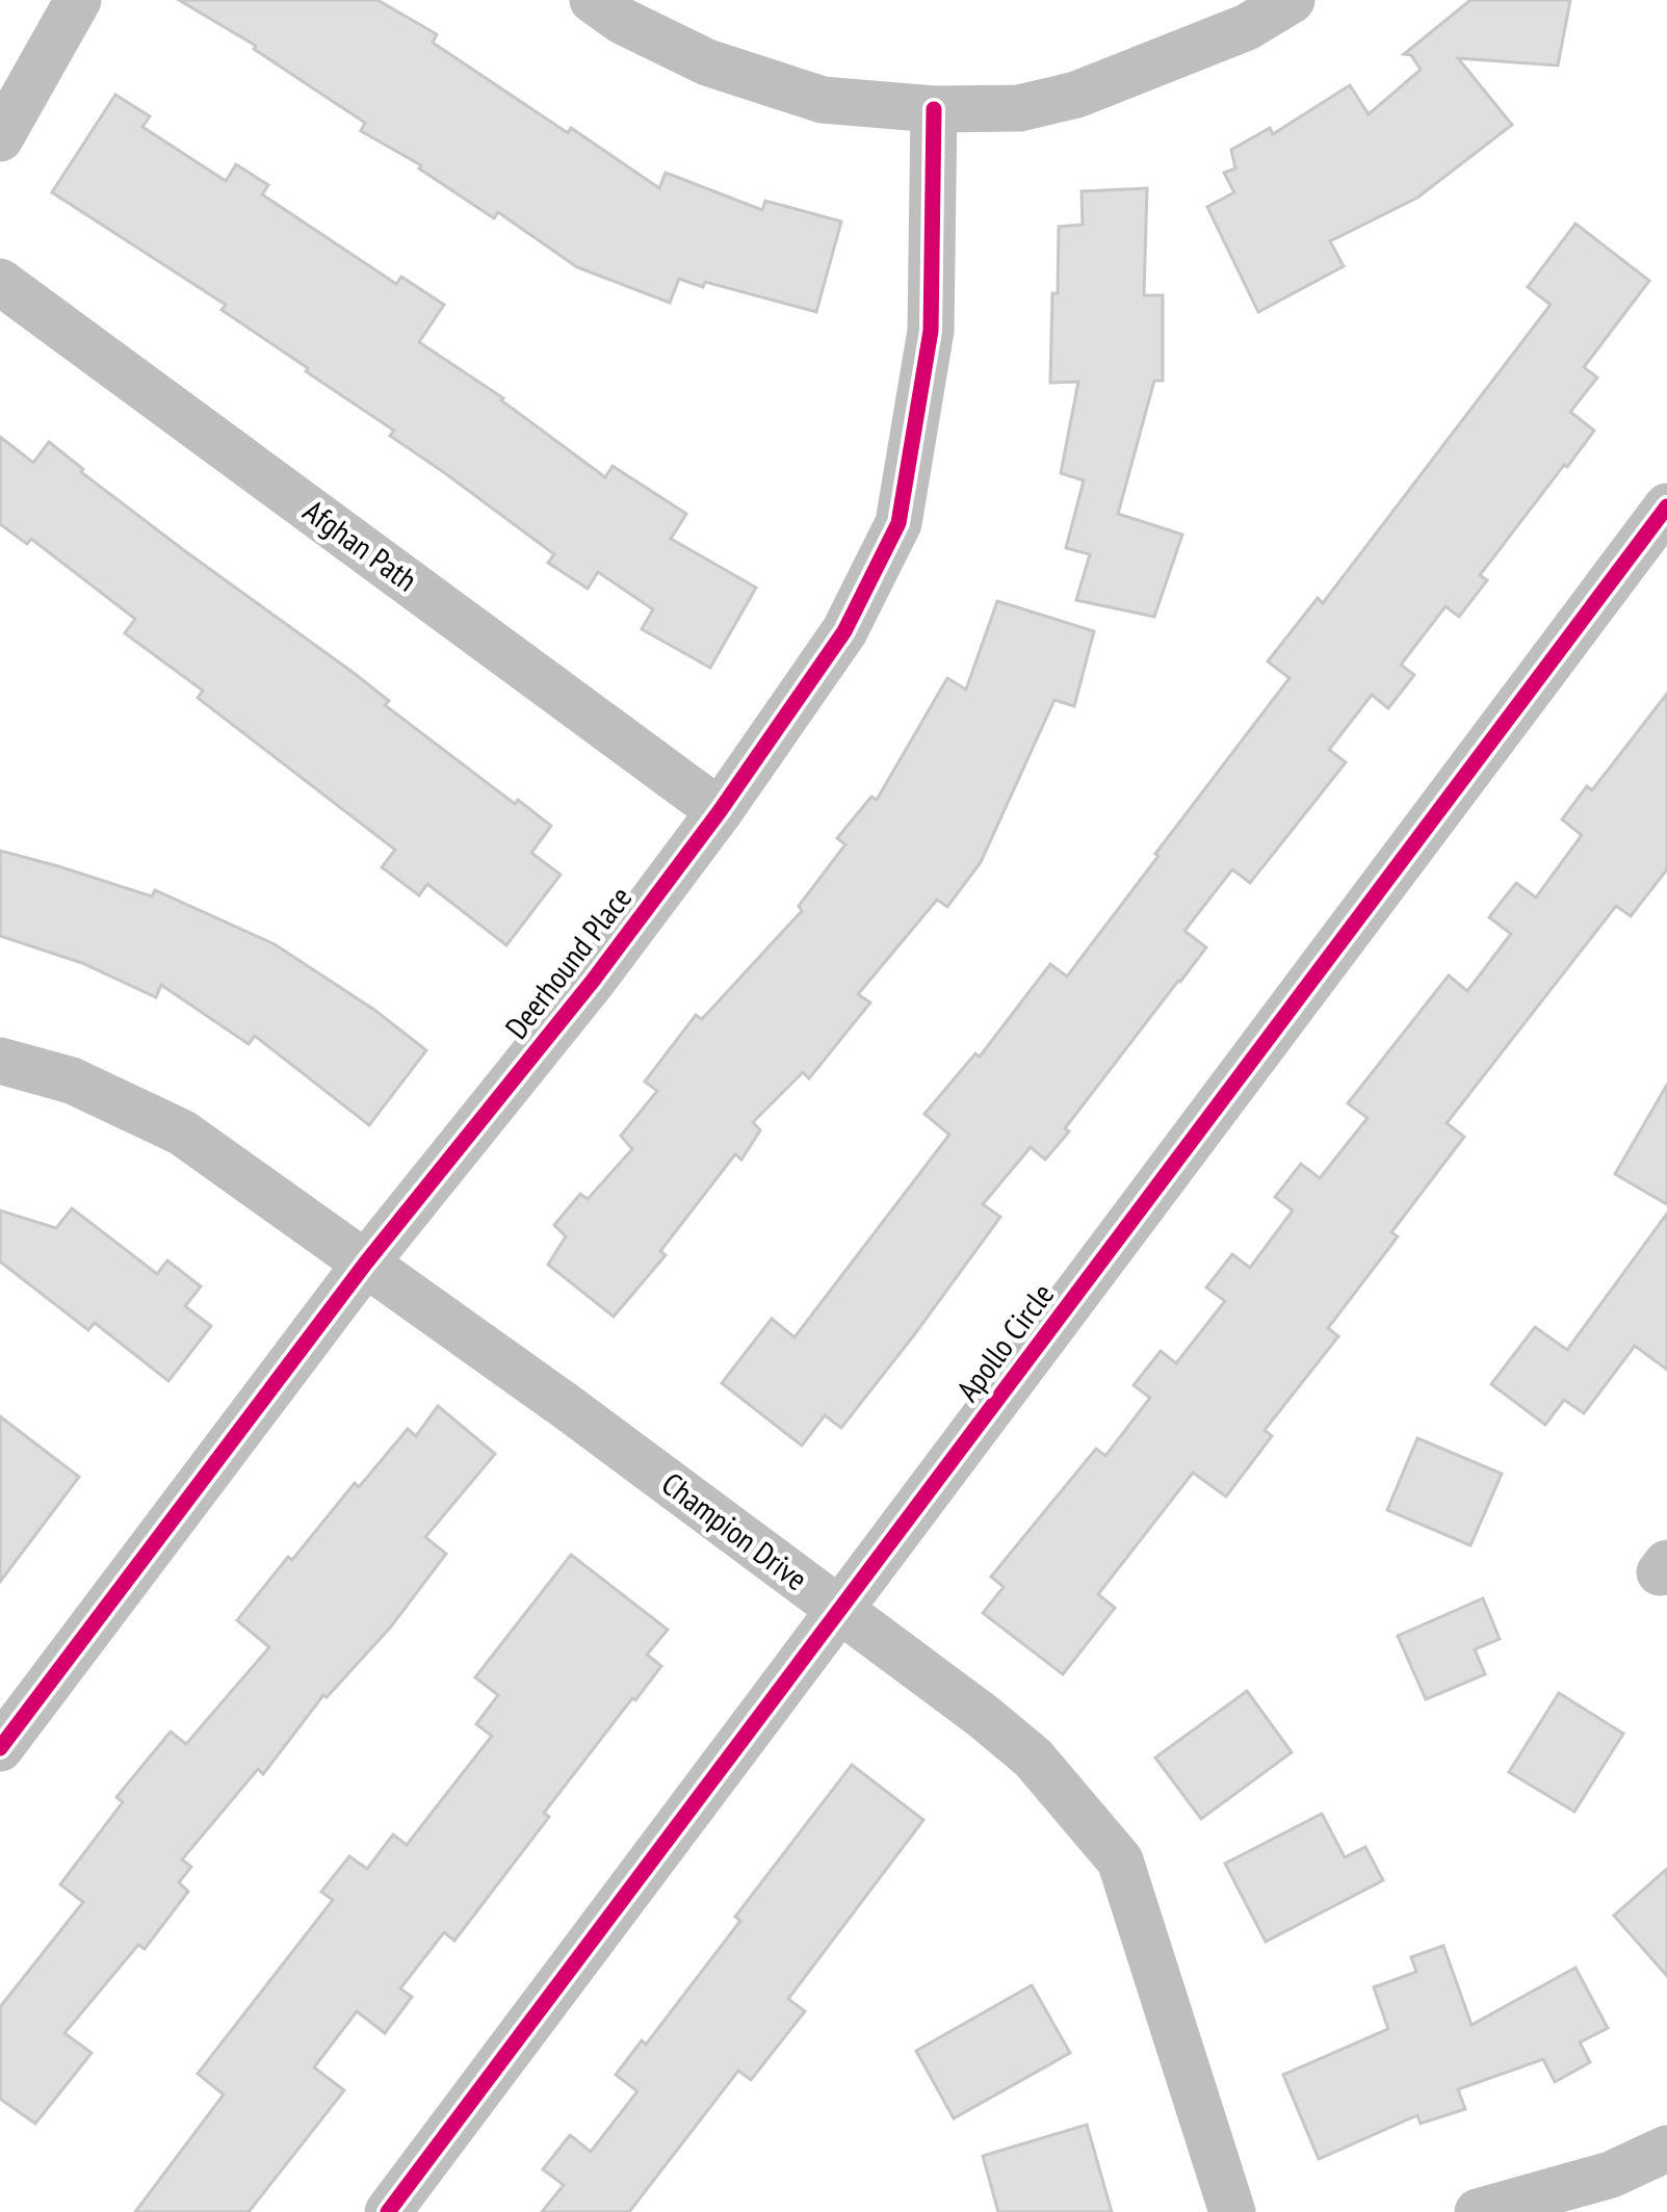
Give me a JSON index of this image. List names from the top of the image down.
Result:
{
  "streets": {
    "street": [
      "Afghan Path",
      "Deerhound Place",
      "Apollo Circle",
      "Champion Drive"
    ]
  },
  "crossings": [
    ["Afghan Path", "Deerhound Place"],
    ["Deerhound Place", "Champion Drive"],
    ["Apollo Circle", "Champion Drive"]
  ]
}
